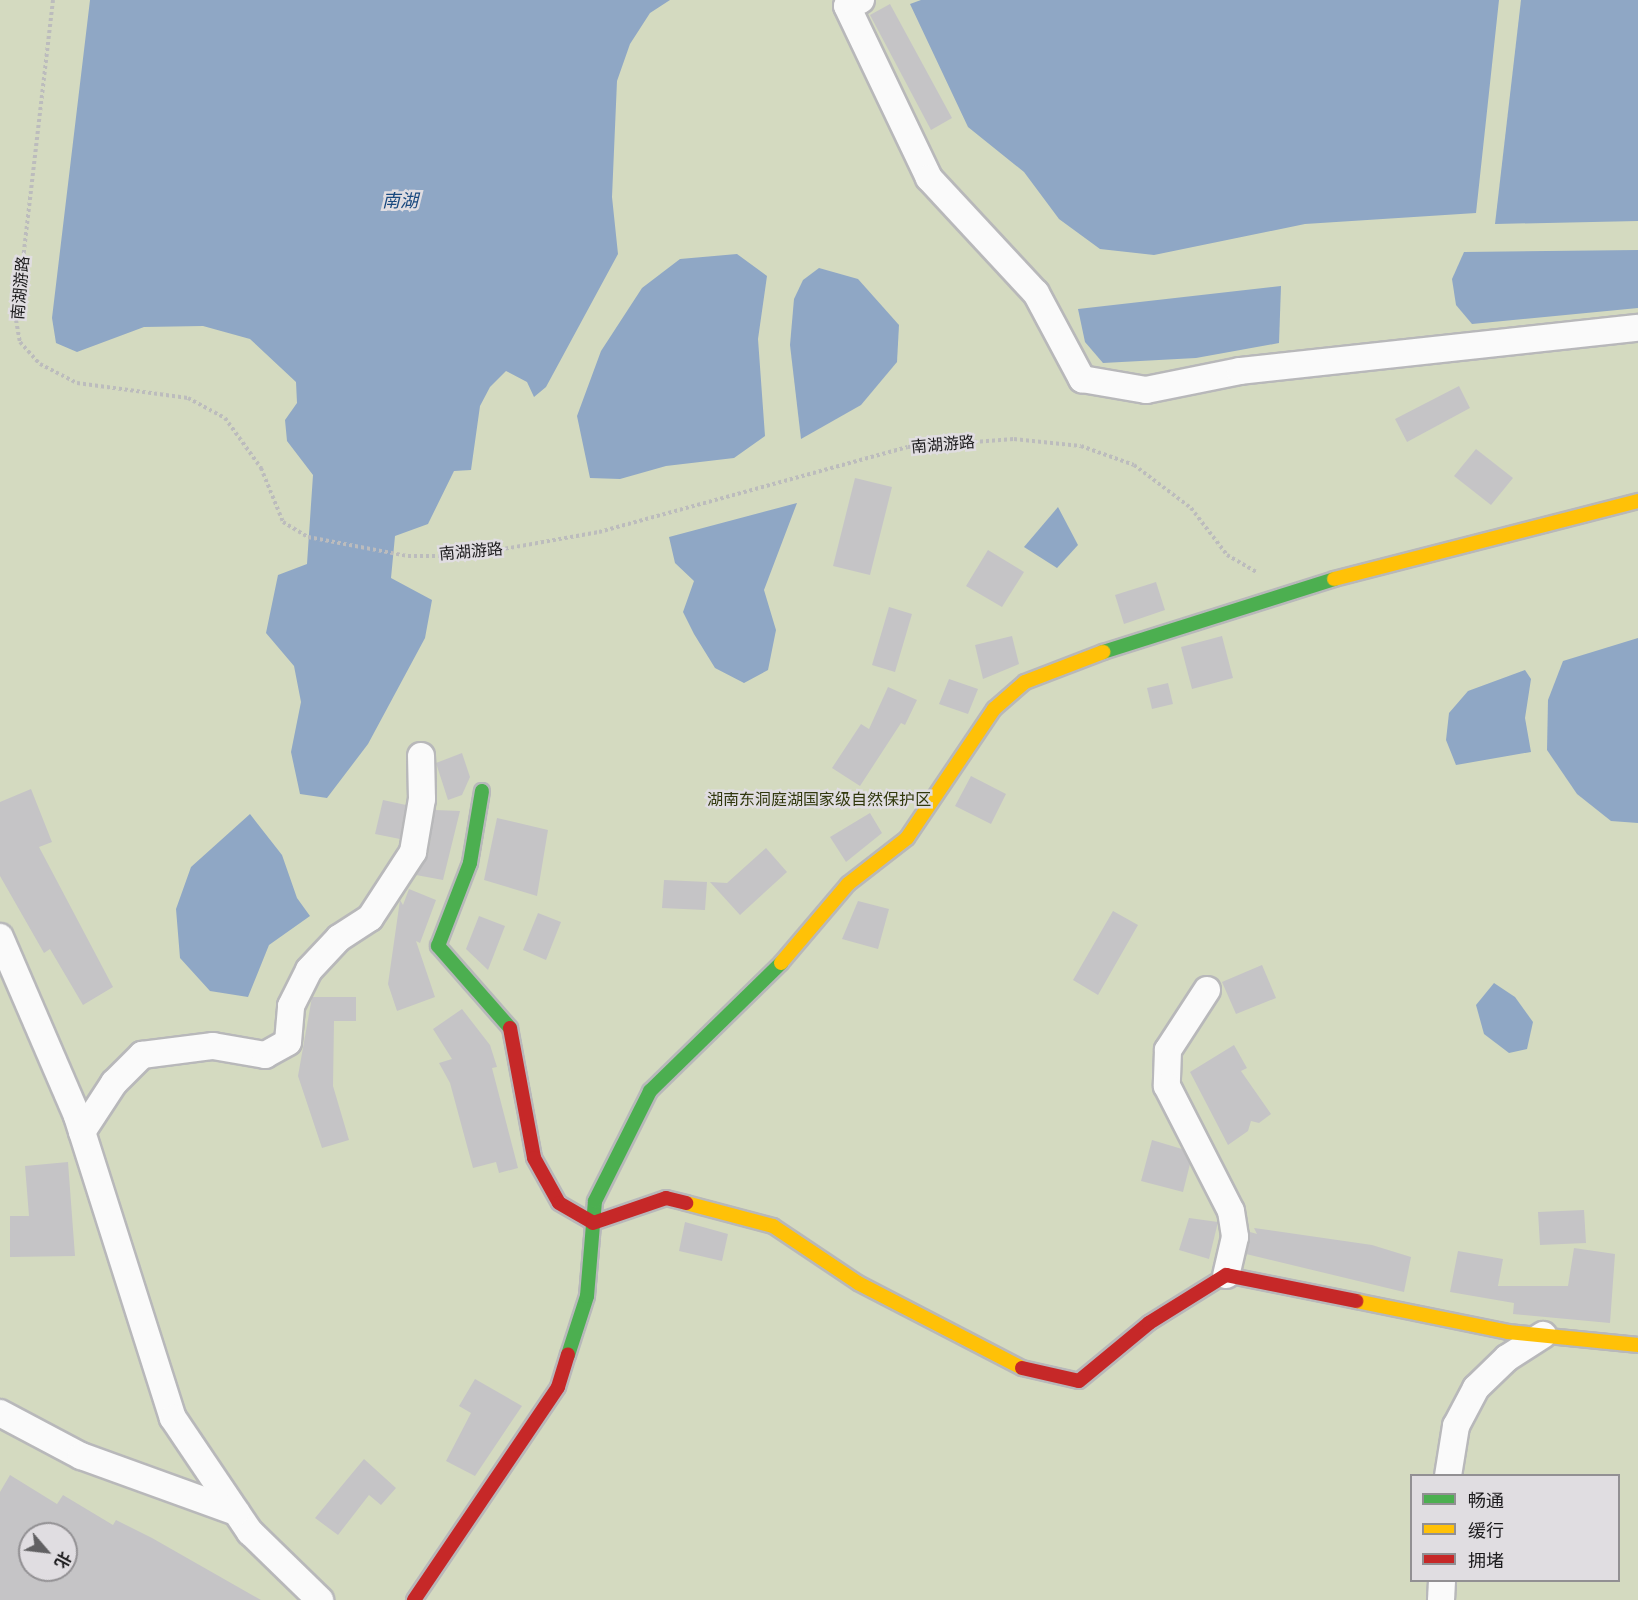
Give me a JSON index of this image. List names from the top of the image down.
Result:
{
  "streets": {
    "path": ["南湖游路"]
  },
  "water": ["南湖"],
  "parks": ["湖南东洞庭湖国家级自然保护区"],
  "legend": ["畅通", "缓行", "拥堵"],
  "north": "bottom right"
}
